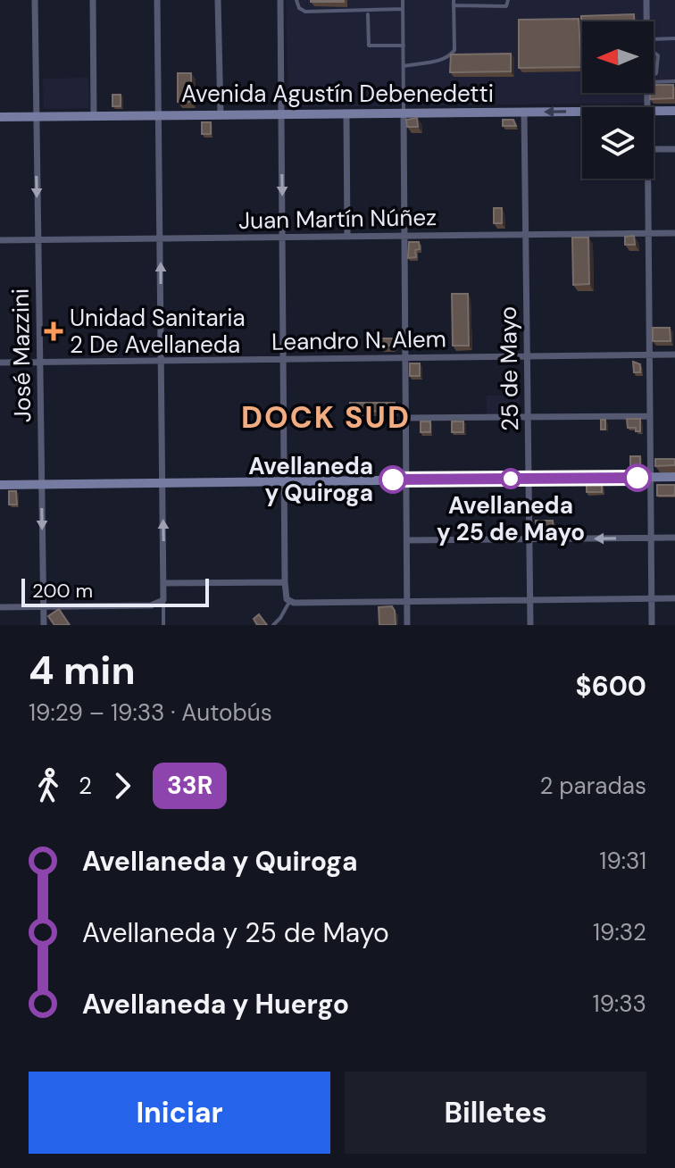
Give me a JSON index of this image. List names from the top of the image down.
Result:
{
  "streets": {
    "main road": ["Avenida Agustín Debenedetti"],
    "street": [
      "Juan Martín Núñez",
      "Leandro N. Alem",
      "José Mazzini",
      "25 de Mayo"
    ]
  },
  "crossings": [
    ["Avenida Agustín Debenedetti", "José Mazzini"],
    ["Avenida Agustín Debenedetti", "25 de Mayo"],
    ["Juan Martín Núñez", "José Mazzini"],
    ["Juan Martín Núñez", "25 de Mayo"],
    ["Leandro N. Alem", "José Mazzini"],
    ["Leandro N. Alem", "25 de Mayo"]
  ],
  "one_way": ["José Mazzini"],
  "districts": ["DOCK SUD"],
  "places": {
    "health": ["Unidad Sanitaria 2 De Avellaneda"],
    "other": ["Avellaneda y 25 de Mayo", "Avellaneda y Quiroga"]
  },
  "lines": ["bus line 33R"],
  "scale_bar": "200 m",
  "north": "left",
  "page": {
    "scale": "200 m",
    "heading": ["4 min", "19:29 – 19:33 · Autobús", "$600"],
    "legs": ["2", "33R", "2 paradas"],
    "list": [
      {
        "name": "Avellaneda y Quiroga",
        "value": "19:31"
      },
      {
        "name": "Avellaneda y 25 de Mayo",
        "value": "19:32"
      },
      {
        "name": "Avellaneda y Huergo",
        "value": "19:33"
      }
    ],
    "buttons": ["Iniciar", "Billetes"]
  }
}
